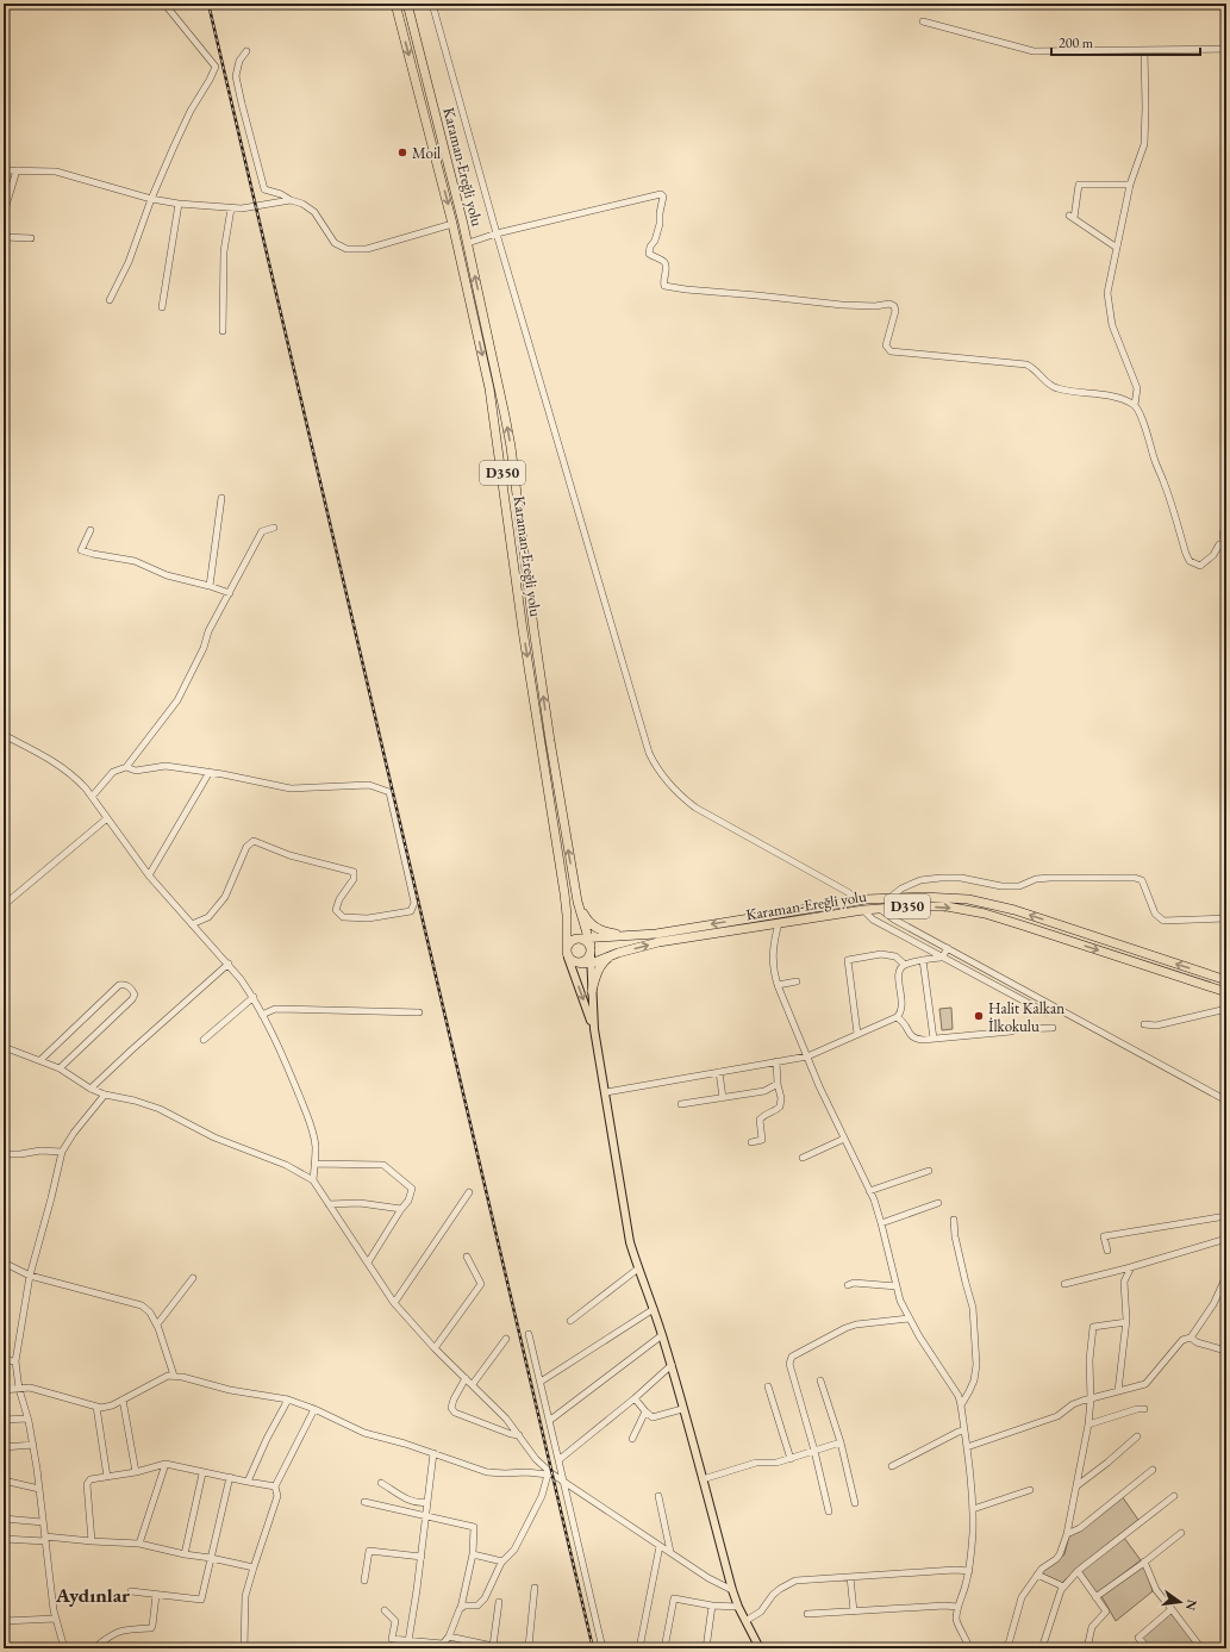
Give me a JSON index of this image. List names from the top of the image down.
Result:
{
  "streets": {
    "highway": ["Karaman-Ereğli yolu", "D350"]
  },
  "crossings": [
    ["Karaman-Ereğli yolu", "D350"]
  ],
  "districts": ["Aydınlar"],
  "places": ["Moil", "Halit Kalkan İlkokulu"],
  "scale_bar": "200 m",
  "north": "right"
}
